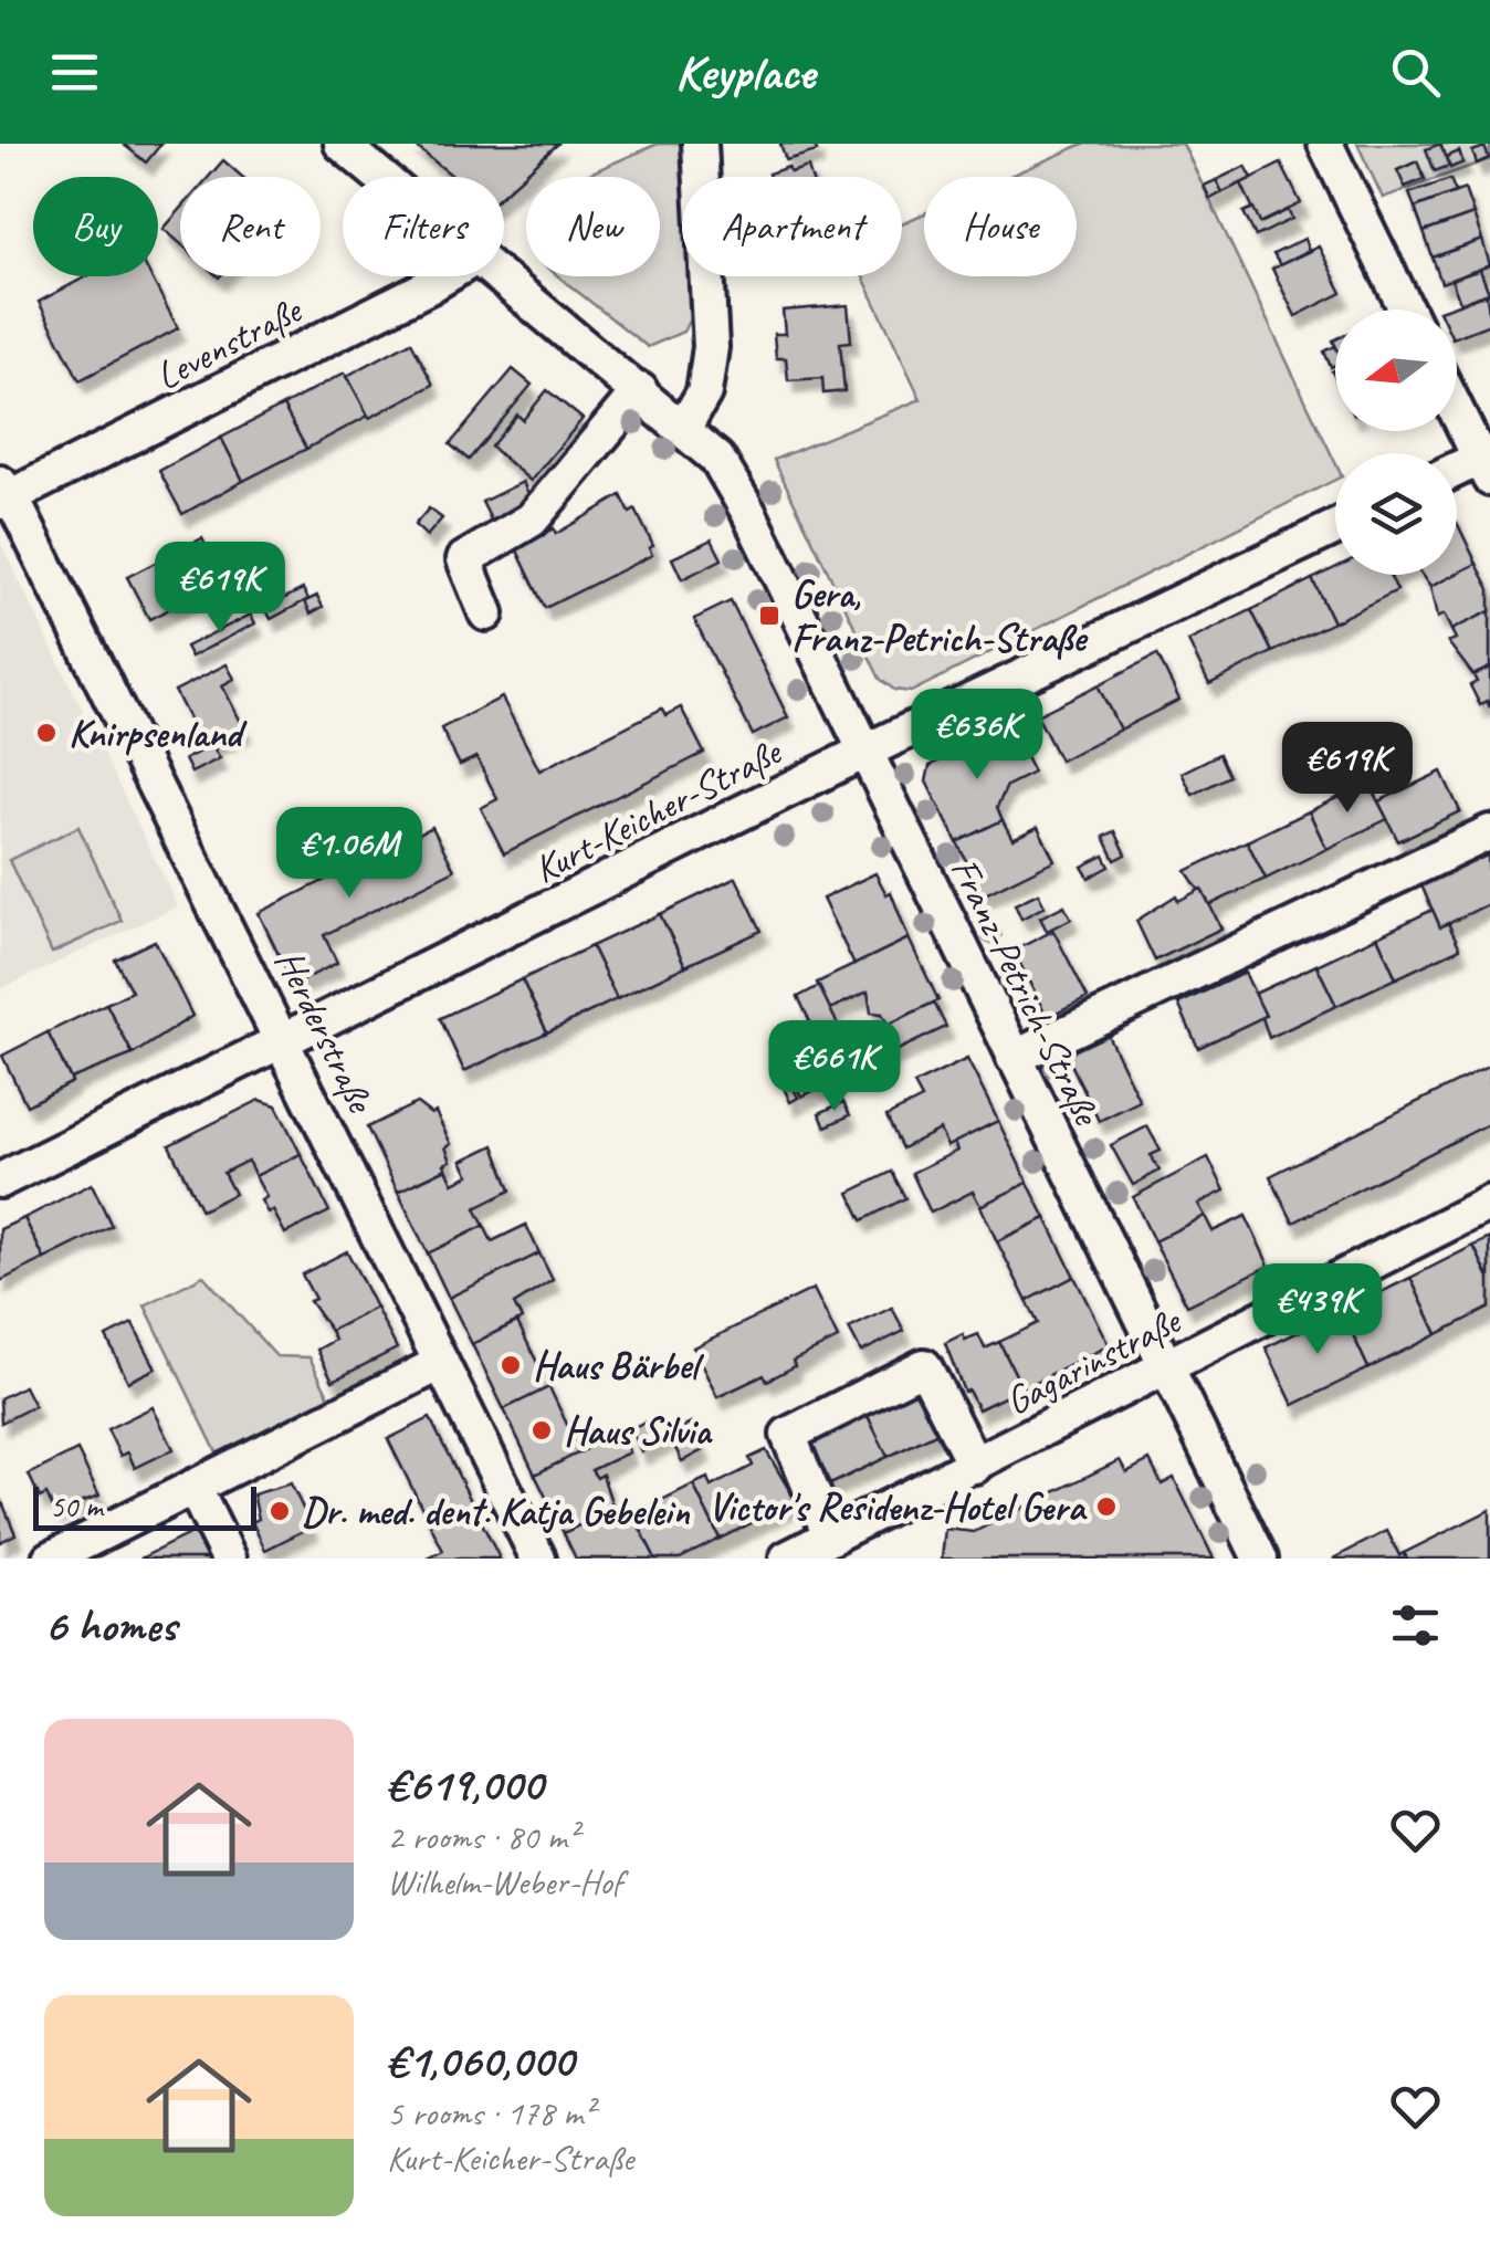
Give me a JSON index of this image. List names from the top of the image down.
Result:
{
  "streets": {
    "street": [
      "Levenstraße",
      "Kurt-Keicher-Straße",
      "Franz-Petrich-Straße",
      "Herderstraße",
      "Gagarinstraße"
    ]
  },
  "crossings": [
    ["Levenstraße", "Herderstraße"],
    ["Kurt-Keicher-Straße", "Franz-Petrich-Straße"],
    ["Kurt-Keicher-Straße", "Herderstraße"],
    ["Franz-Petrich-Straße", "Gagarinstraße"]
  ],
  "places": {
    "transit": ["Gera, Franz-Petrich-Straße"],
    "other": [
      "Knirpsenland",
      "Haus Bärbel",
      "Haus Silvia",
      "Victor's Residenz-Hotel Gera",
      "Dr. med. dent. Katja Gebelein"
    ]
  },
  "scale_bar": "50 m",
  "north": "left",
  "page": {
    "header": "Keyplace",
    "chip": [
      "Buy",
      "Rent",
      "Filters",
      "New",
      "Apartment",
      "House"
    ],
    "price": [
      "€619K",
      "€636K",
      "€619K",
      "€1.06M",
      "€661K",
      "€439K"
    ],
    "scale": "50 m",
    "heading": "6 homes",
    "list": [
      {
        "name": "€619,000",
        "note": "2 rooms · 80 m² · Wilhelm-Weber-Hof"
      },
      {
        "name": "€1,060,000",
        "note": "5 rooms · 178 m² · Kurt-Keicher-Straße"
      }
    ]
  }
}
